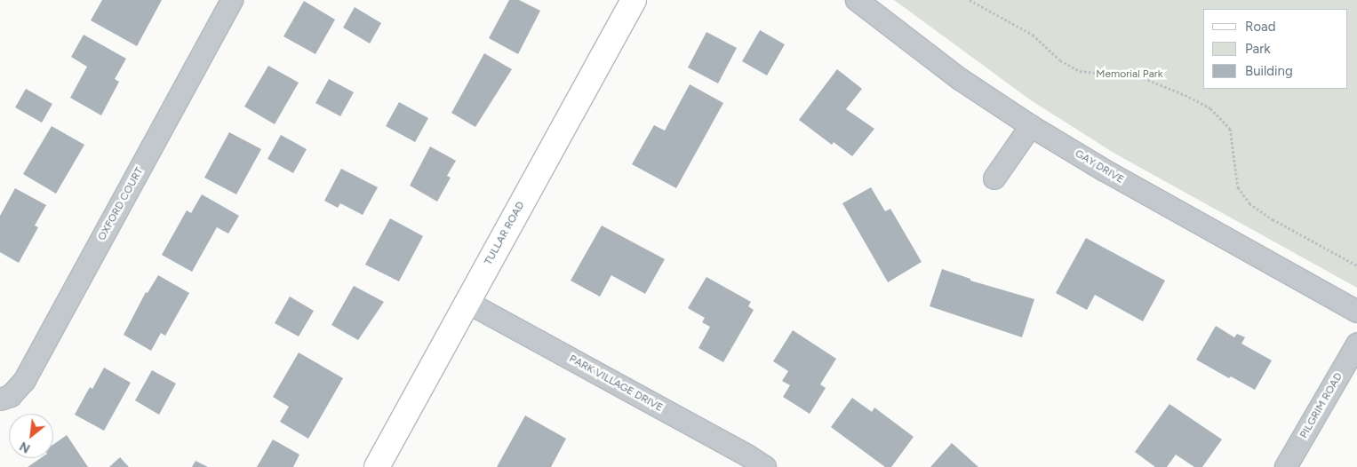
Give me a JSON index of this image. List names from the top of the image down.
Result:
{
  "streets": {
    "main road": ["TULLAR ROAD"],
    "street": [
      "GAY DRIVE",
      "OXFORD COURT",
      "PARK VILLAGE DRIVE",
      "PILGRIM ROAD"
    ]
  },
  "crossings": [
    ["TULLAR ROAD", "PARK VILLAGE DRIVE"]
  ],
  "parks": ["Memorial Park"],
  "legend": ["Road", "Park", "Building"],
  "north": "bottom left"
}
